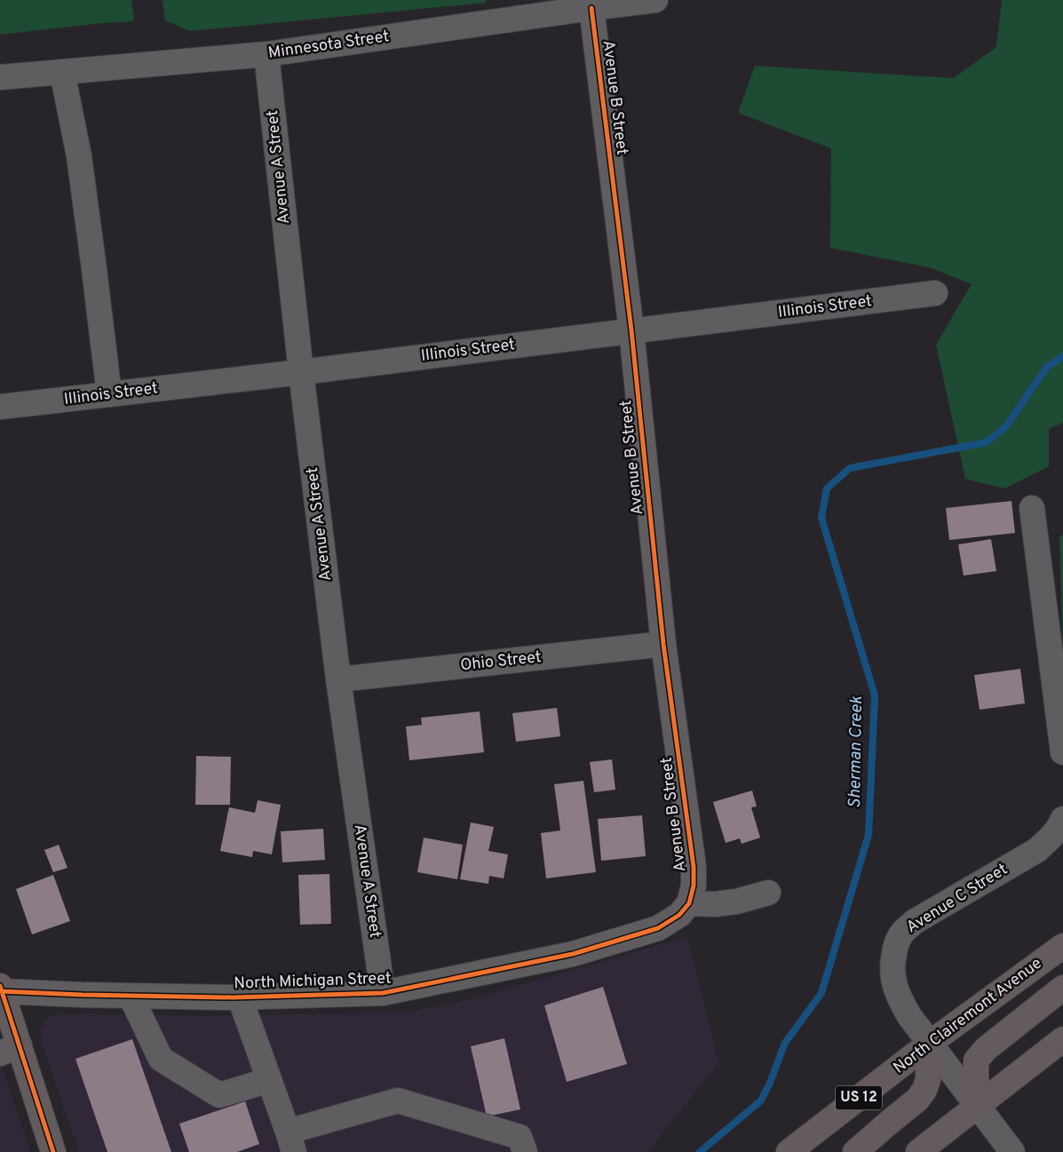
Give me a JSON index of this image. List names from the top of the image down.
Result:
{
  "streets": {
    "main road": ["North Clairemont Avenue", "US 12"],
    "street": [
      "Minnesota Street",
      "Avenue B Street",
      "Avenue A Street",
      "Illinois Street",
      "Ohio Street",
      "Avenue C Street",
      "North Michigan Street"
    ]
  },
  "crossings": [
    ["Minnesota Street", "Avenue B Street"],
    ["Minnesota Street", "Avenue A Street"],
    ["Avenue B Street", "Illinois Street"],
    ["Avenue B Street", "Ohio Street"],
    ["Avenue B Street", "North Michigan Street"],
    ["Avenue A Street", "Illinois Street"],
    ["Avenue A Street", "Ohio Street"],
    ["Avenue A Street", "North Michigan Street"],
    ["Avenue C Street", "North Clairemont Avenue"]
  ],
  "water": ["Sherman Creek"]
}
